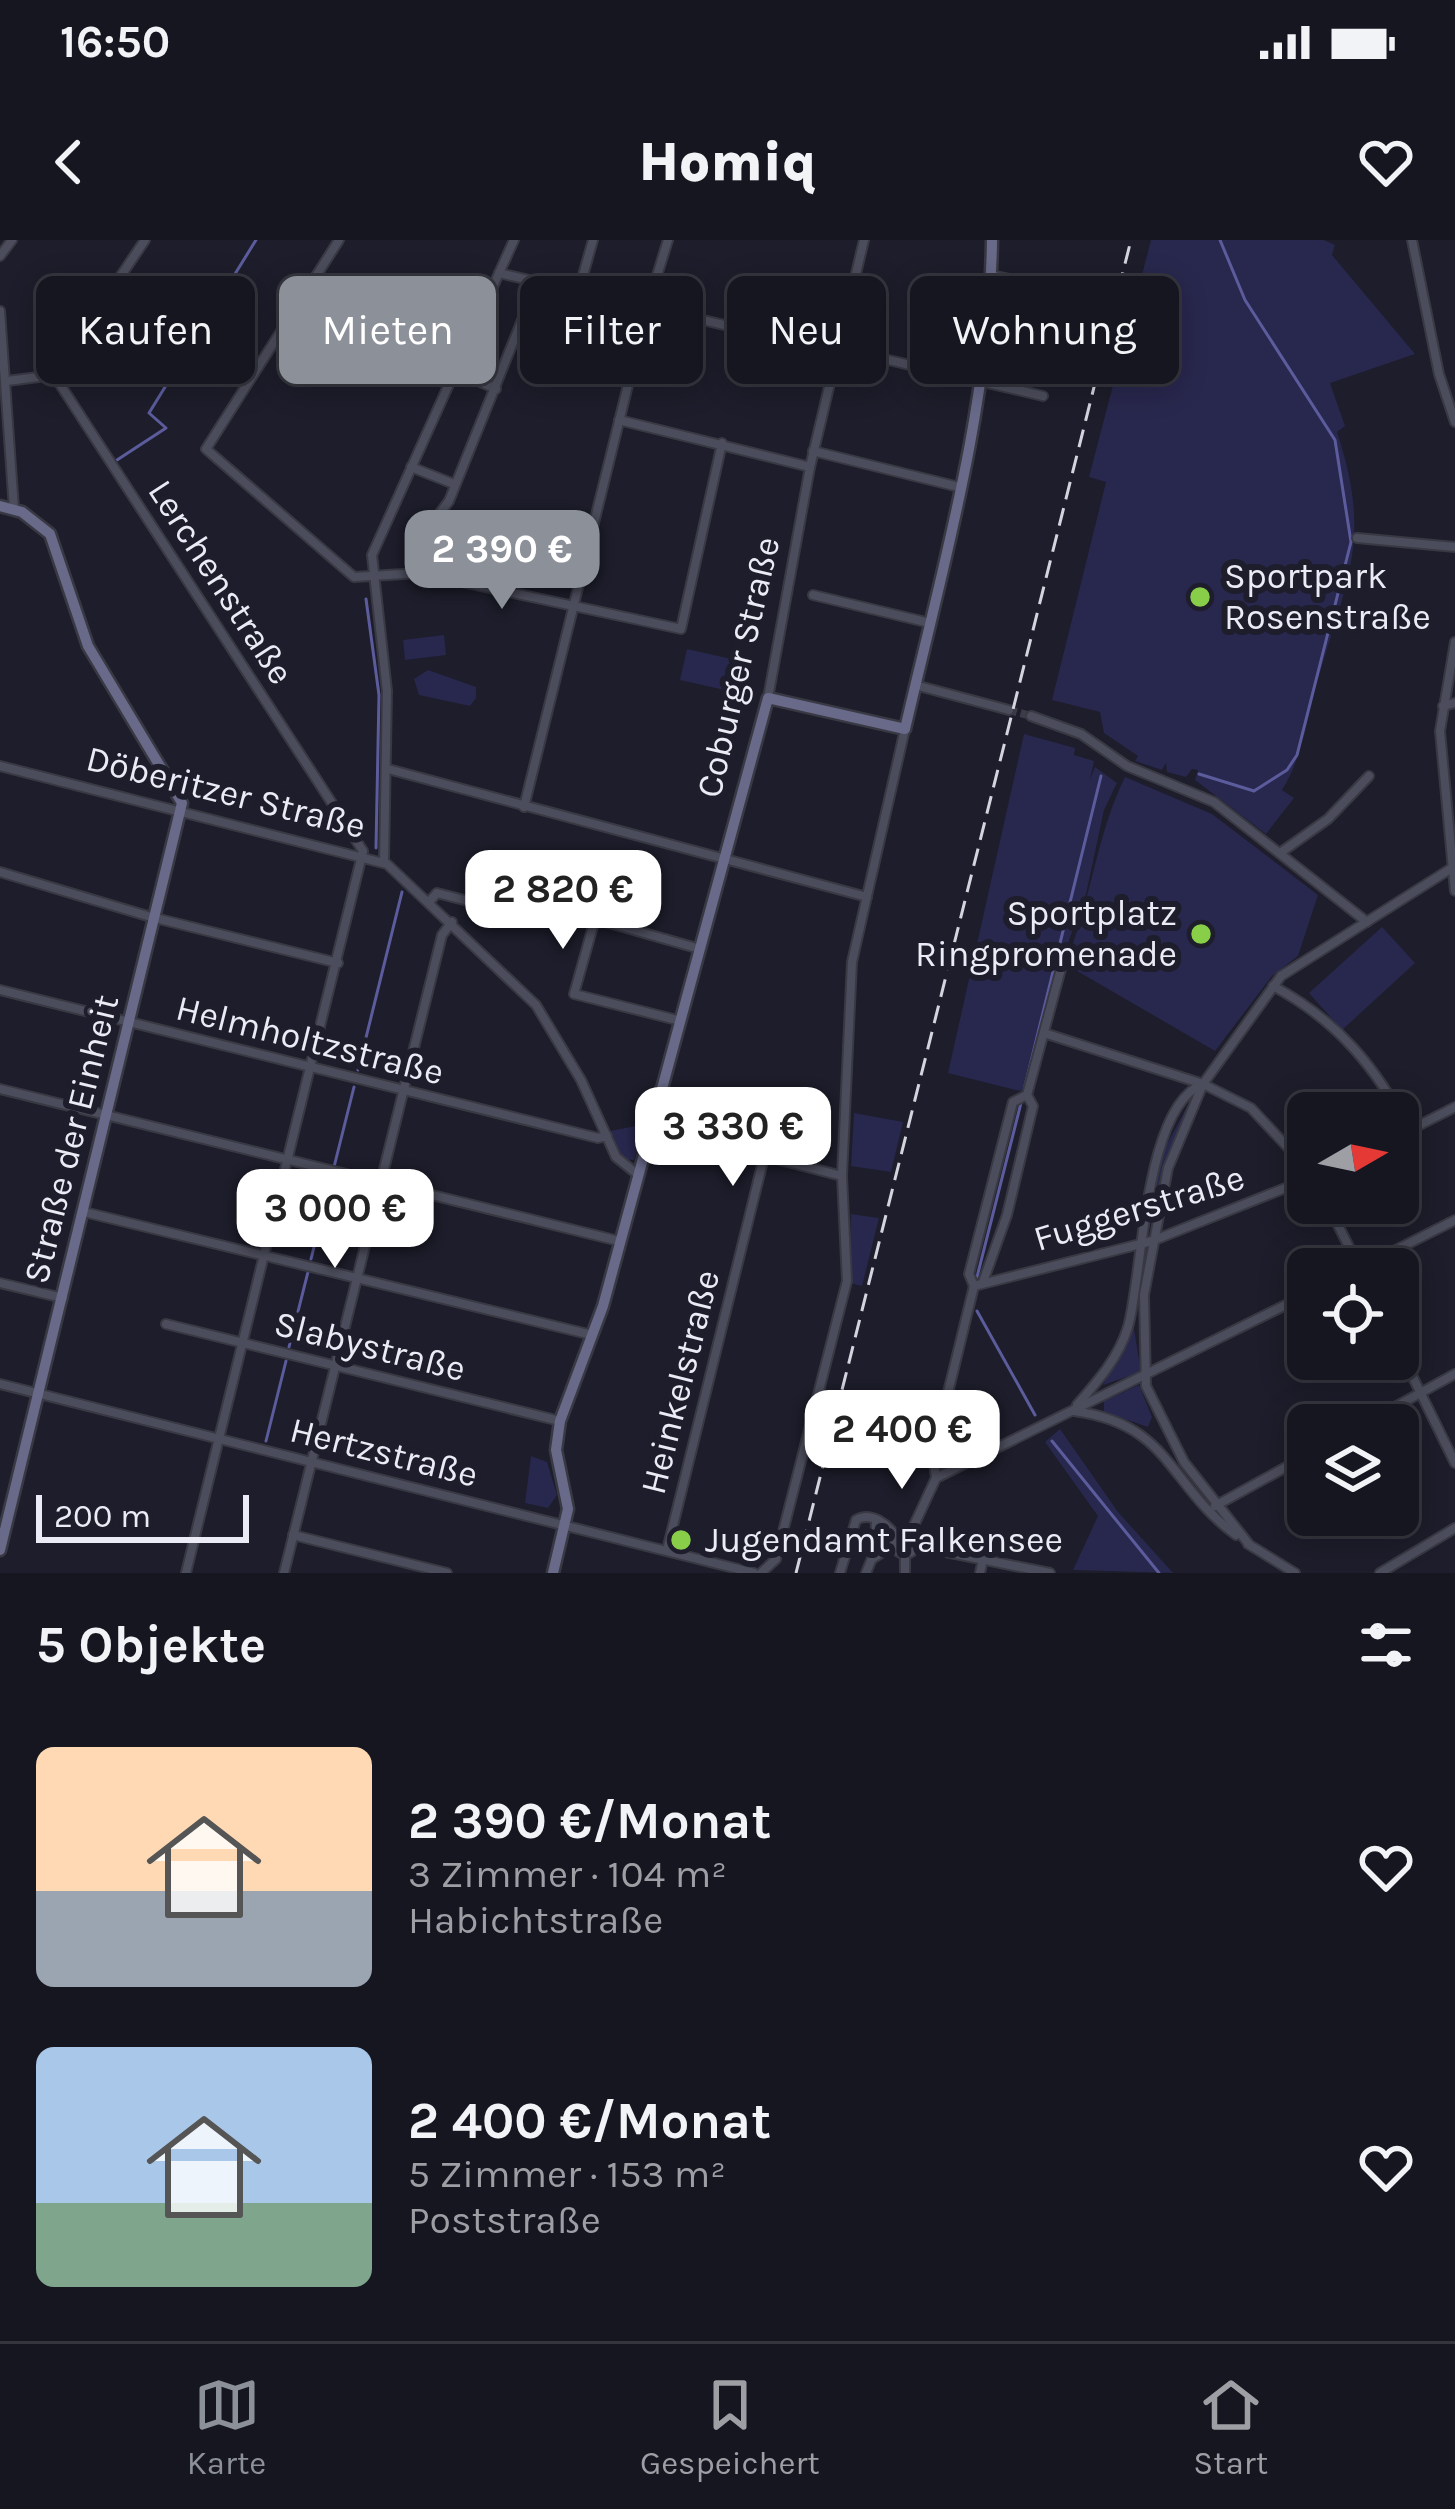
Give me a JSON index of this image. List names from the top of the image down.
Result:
{
  "streets": {
    "street": [
      "Lerchenstraße",
      "Coburger Straße",
      "Döberitzer Straße",
      "Helmholtzstraße",
      "Straße der Einheit",
      "Fuggerstraße",
      "Slabystraße",
      "Heinkelstraße",
      "Hertzstraße"
    ]
  },
  "crossings": [
    ["Lerchenstraße", "Döberitzer Straße"],
    ["Coburger Straße", "Döberitzer Straße"],
    ["Döberitzer Straße", "Helmholtzstraße"],
    ["Döberitzer Straße", "Straße der Einheit"],
    ["Helmholtzstraße", "Straße der Einheit"],
    ["Straße der Einheit", "Hertzstraße"],
    ["Heinkelstraße", "Hertzstraße"]
  ],
  "places": ["Sportpark Rosenstraße", "Sportplatz Ringpromenade", "Jugendamt Falkensee"],
  "scale_bar": "200 m",
  "north": "right",
  "page": {
    "status": "16:50",
    "header": "Homiq",
    "chip": [
      "Kaufen",
      "Mieten",
      "Filter",
      "Neu",
      "Wohnung"
    ],
    "price": [
      "2 390 €",
      "2 820 €",
      "3 330 €",
      "3 000 €",
      "2 400 €"
    ],
    "scale": "200 m",
    "heading": "5 Objekte",
    "list": [
      {
        "name": "2 390 €/Monat",
        "note": "3 Zimmer · 104 m² · Habichtstraße"
      },
      {
        "name": "2 400 €/Monat",
        "note": "5 Zimmer · 153 m² · Poststraße"
      }
    ],
    "tabs": ["Karte", "Gespeichert", "Start"]
  }
}
